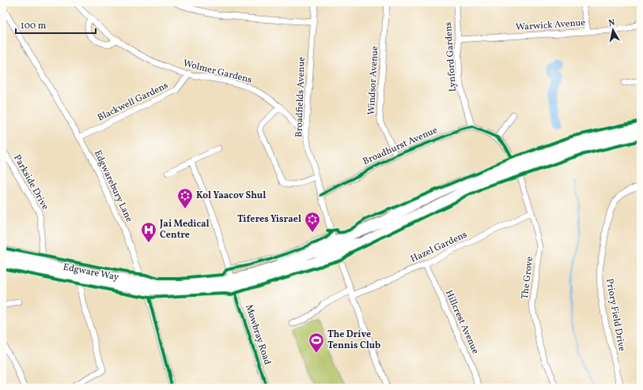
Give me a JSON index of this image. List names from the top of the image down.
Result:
{
  "streets": {
    "highway": ["Edgware Way"],
    "street": [
      "Warwick Avenue",
      "Lynford Gardens",
      "Wolmer Gardens",
      "Windsor Avenue",
      "Broadfields Avenue",
      "Blackwell Gardens",
      "Broadhurst Avenue",
      "Parkside Drive",
      "Edgwarebury Lane",
      "Hazel Gardens",
      "The Grove",
      "Priory Field Drive",
      "Hillcrest Avenue",
      "Mowbray Road"
    ]
  },
  "crossings": [
    ["Warwick Avenue", "Lynford Gardens"],
    ["Lynford Gardens", "Broadhurst Avenue"],
    ["Wolmer Gardens", "Broadfields Avenue"],
    ["Wolmer Gardens", "Blackwell Gardens"],
    ["Windsor Avenue", "Broadhurst Avenue"],
    ["Broadfields Avenue", "Broadhurst Avenue"],
    ["Broadfields Avenue", "Hazel Gardens"],
    ["Broadfields Avenue", "Edgware Way"],
    ["Blackwell Gardens", "Edgwarebury Lane"],
    ["Parkside Drive", "Edgware Way"],
    ["Edgwarebury Lane", "Edgware Way"],
    ["Hazel Gardens", "The Grove"],
    ["Hazel Gardens", "Hillcrest Avenue"],
    ["Edgware Way", "Mowbray Road"]
  ],
  "places": {
    "synagogue": ["Kol Yaacov Shul", "Tiferes Yisrael"],
    "hospital": ["Jai Medical Centre"],
    "sports": ["The Drive Tennis Club"]
  },
  "scale_bar": "100 m",
  "north": "top"
}
